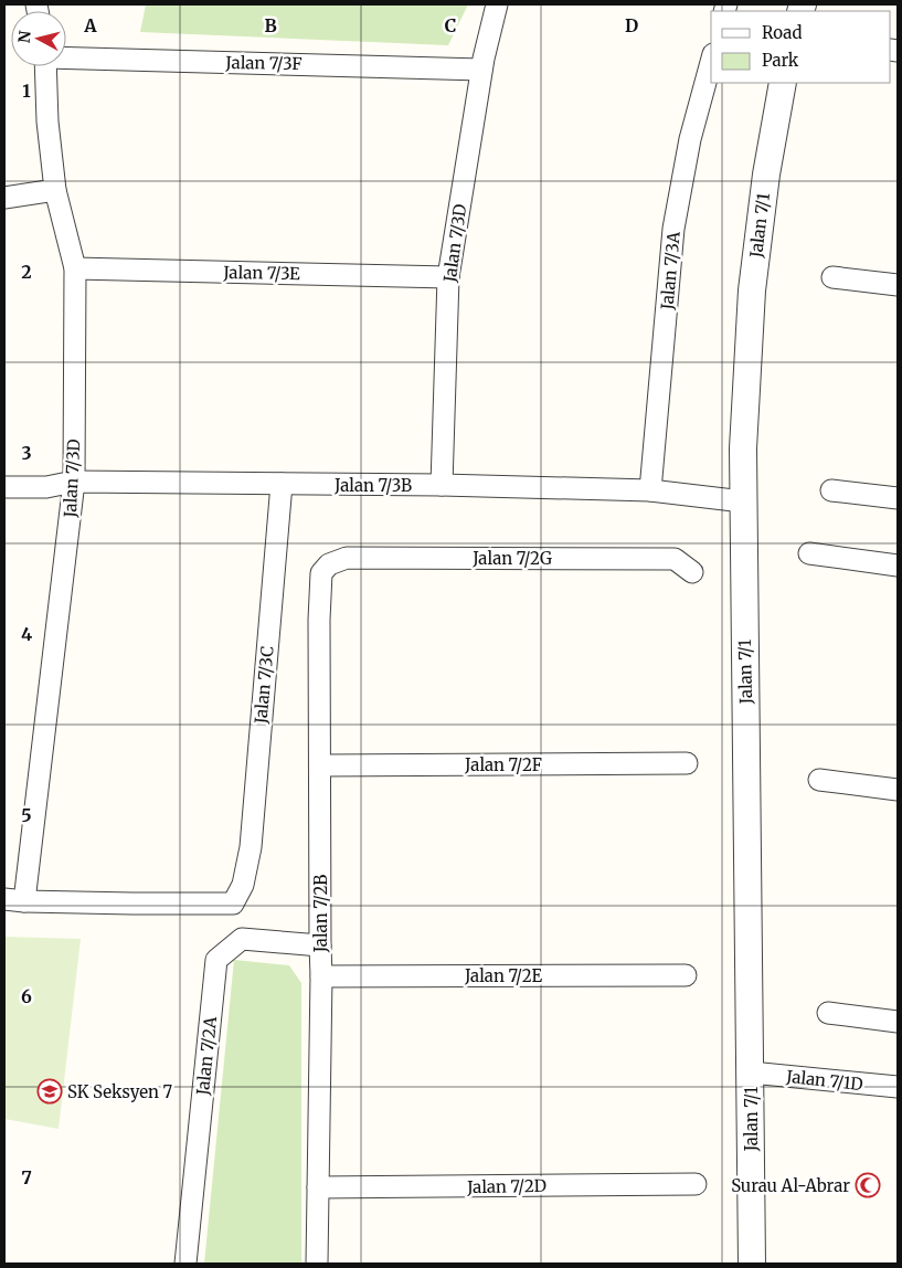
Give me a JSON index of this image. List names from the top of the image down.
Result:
{
  "streets": {
    "street": [
      "Jalan 7/3F",
      "Jalan 7/1",
      "Jalan 7/3D",
      "Jalan 7/3A",
      "Jalan 7/3E",
      "Jalan 7/3B",
      "Jalan 7/2G",
      "Jalan 7/3C",
      "Jalan 7/2F",
      "Jalan 7/2B",
      "Jalan 7/2E",
      "Jalan 7/2A",
      "Jalan 7/1D",
      "Jalan 7/2D"
    ]
  },
  "crossings": [
    ["Jalan 7/3F", "Jalan 7/3D"],
    ["Jalan 7/1", "Jalan 7/3B"],
    ["Jalan 7/1", "Jalan 7/1D"],
    ["Jalan 7/3D", "Jalan 7/3E"],
    ["Jalan 7/3D", "Jalan 7/3B"],
    ["Jalan 7/3D", "Jalan 7/3C"],
    ["Jalan 7/3A", "Jalan 7/3B"],
    ["Jalan 7/3B", "Jalan 7/3C"],
    ["Jalan 7/2G", "Jalan 7/2B"],
    ["Jalan 7/2F", "Jalan 7/2B"],
    ["Jalan 7/2B", "Jalan 7/2E"],
    ["Jalan 7/2B", "Jalan 7/2A"],
    ["Jalan 7/2B", "Jalan 7/2D"]
  ],
  "places": {
    "school or university": ["SK Seksyen 7"],
    "mosque": ["Surau Al-Abrar"]
  },
  "legend": ["Road", "Park"],
  "north": "left",
  "grid": {
    "columns": [
      "A",
      "B",
      "C",
      "D"
    ],
    "rows": [
      "1",
      "2",
      "3",
      "4",
      "5",
      "6",
      "7"
    ]
  }
}
